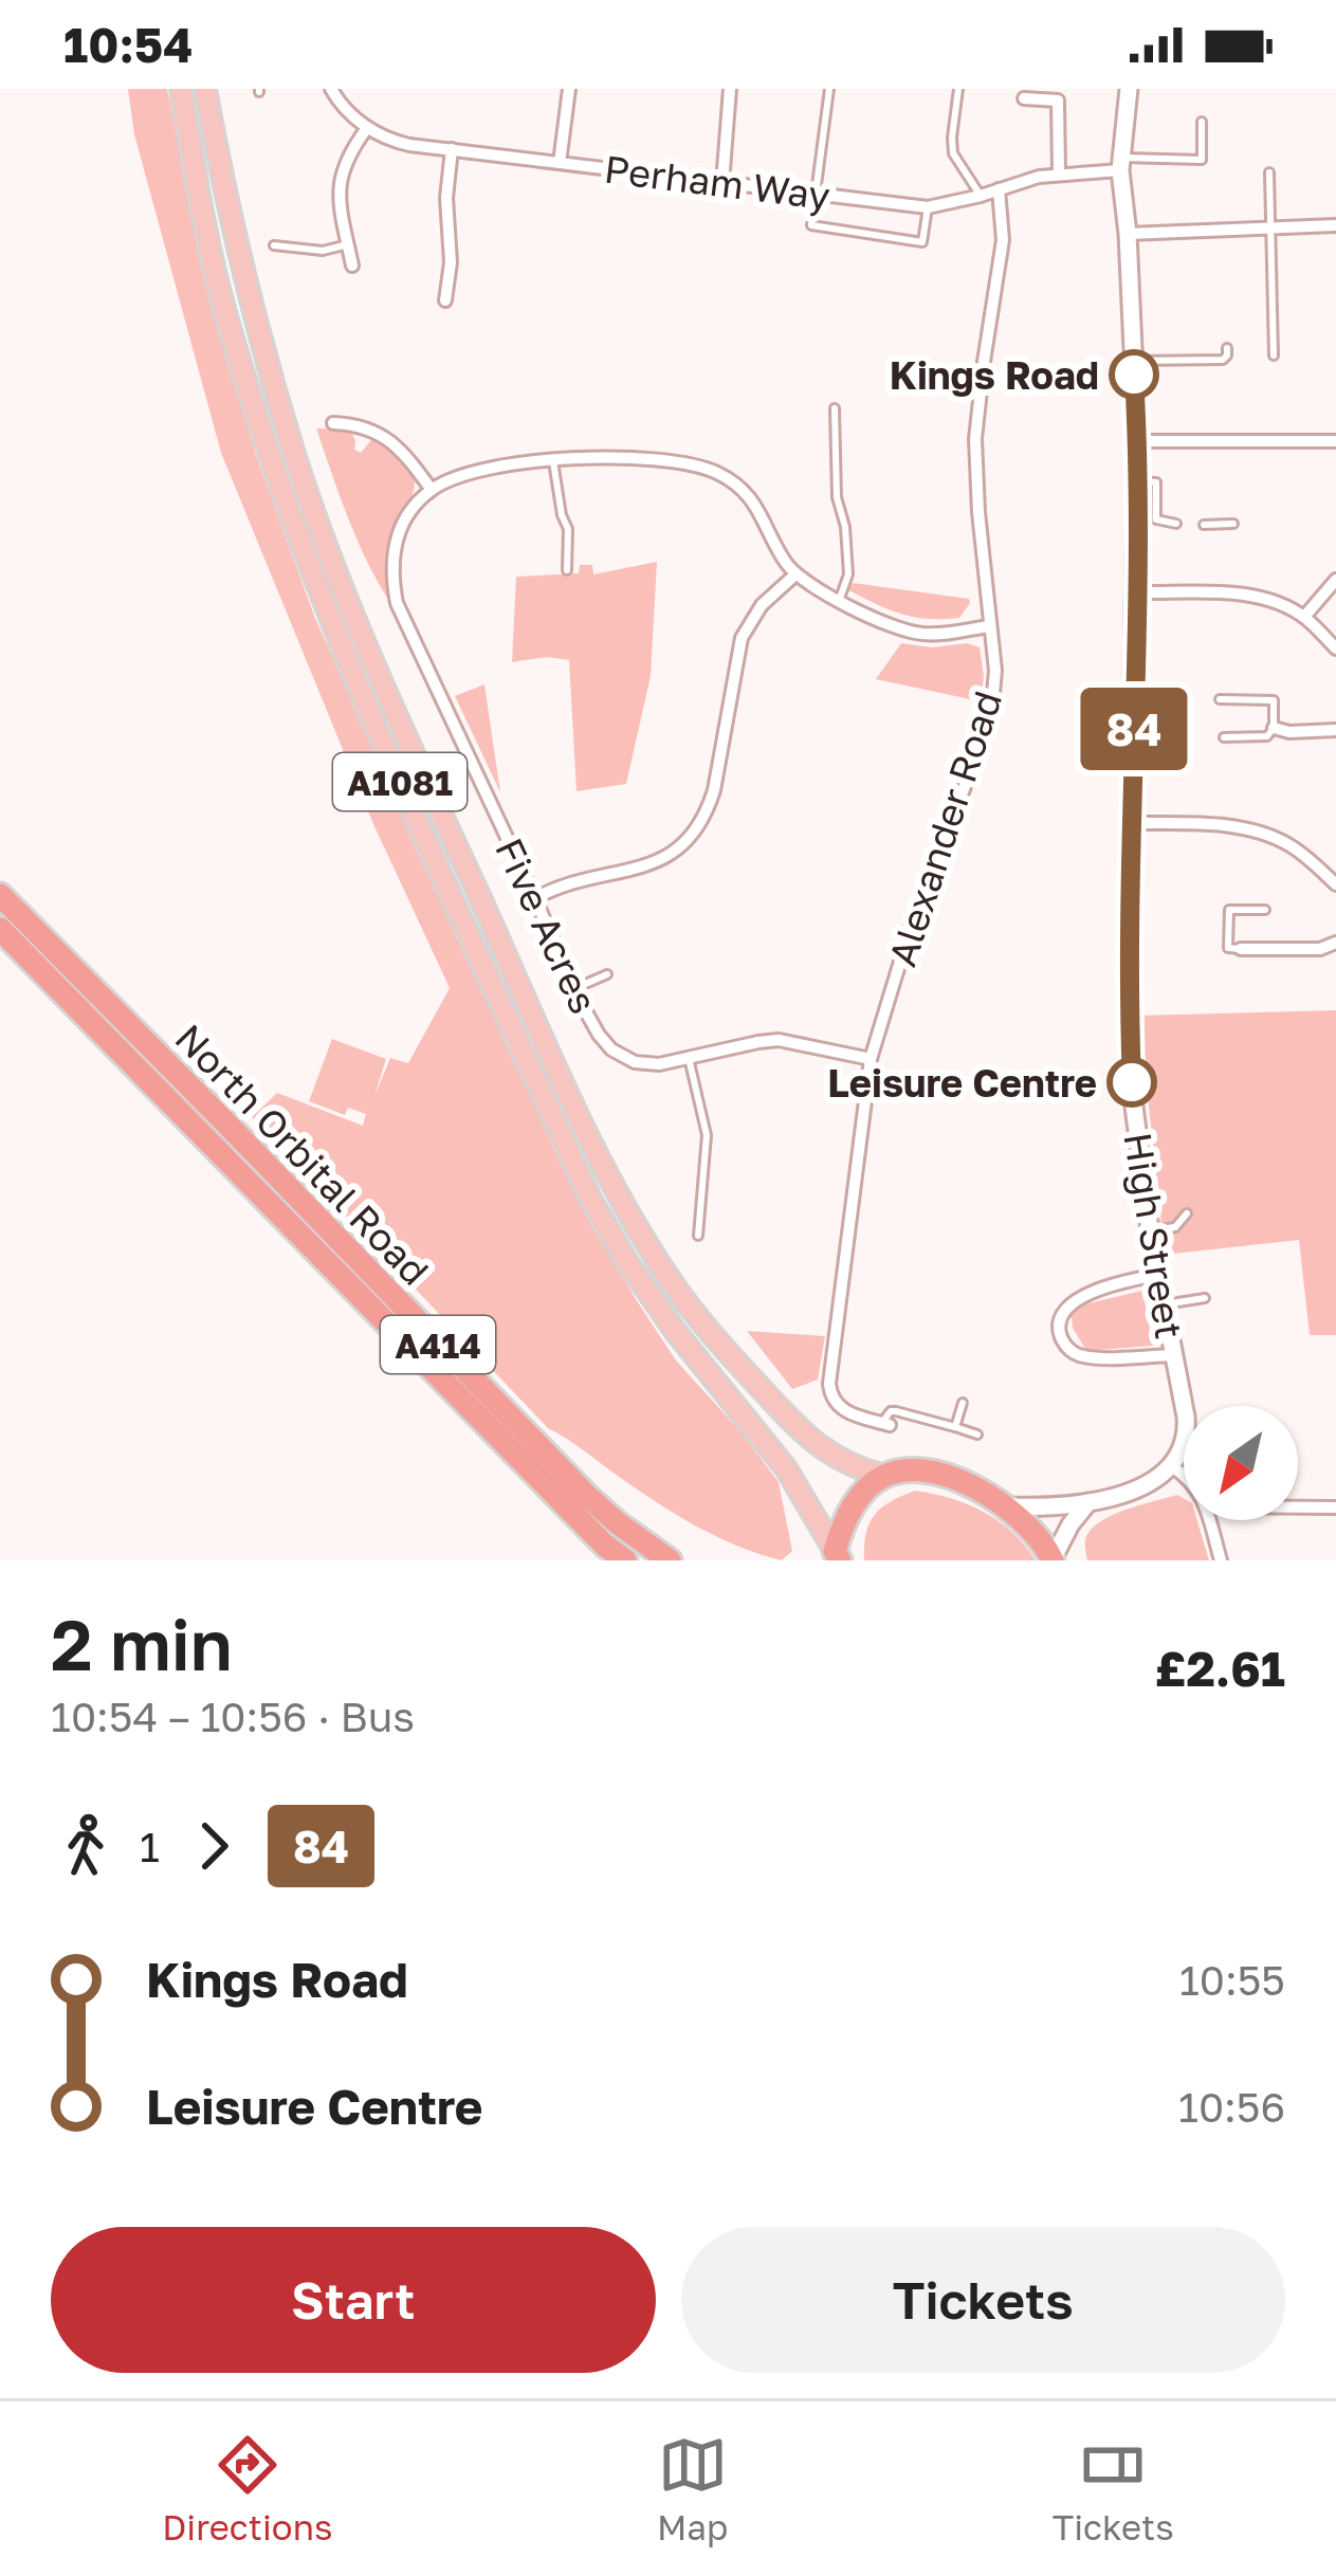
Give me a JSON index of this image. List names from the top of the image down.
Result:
{
  "streets": {
    "highway": ["North Orbital Road", "A414"],
    "main road": ["A1081"],
    "street": [
      "Perham Way",
      "Alexander Road",
      "Five Acres",
      "High Street"
    ]
  },
  "crossings": [
    ["Perham Way", "Alexander Road"],
    ["Perham Way", "High Street"],
    ["Alexander Road", "Five Acres"]
  ],
  "places": ["Kings Road", "Leisure Centre"],
  "lines": ["bus line 84"],
  "north": "bottom left",
  "page": {
    "status": "10:54",
    "on_map": "84",
    "heading": ["2 min", "10:54 – 10:56 · Bus", "£2.61"],
    "legs": ["1", "84"],
    "list": [
      {
        "name": "Kings Road",
        "value": "10:55"
      },
      {
        "name": "Leisure Centre",
        "value": "10:56"
      }
    ],
    "buttons": ["Start", "Tickets"],
    "tabs": ["Directions", "Map", "Tickets"]
  }
}
